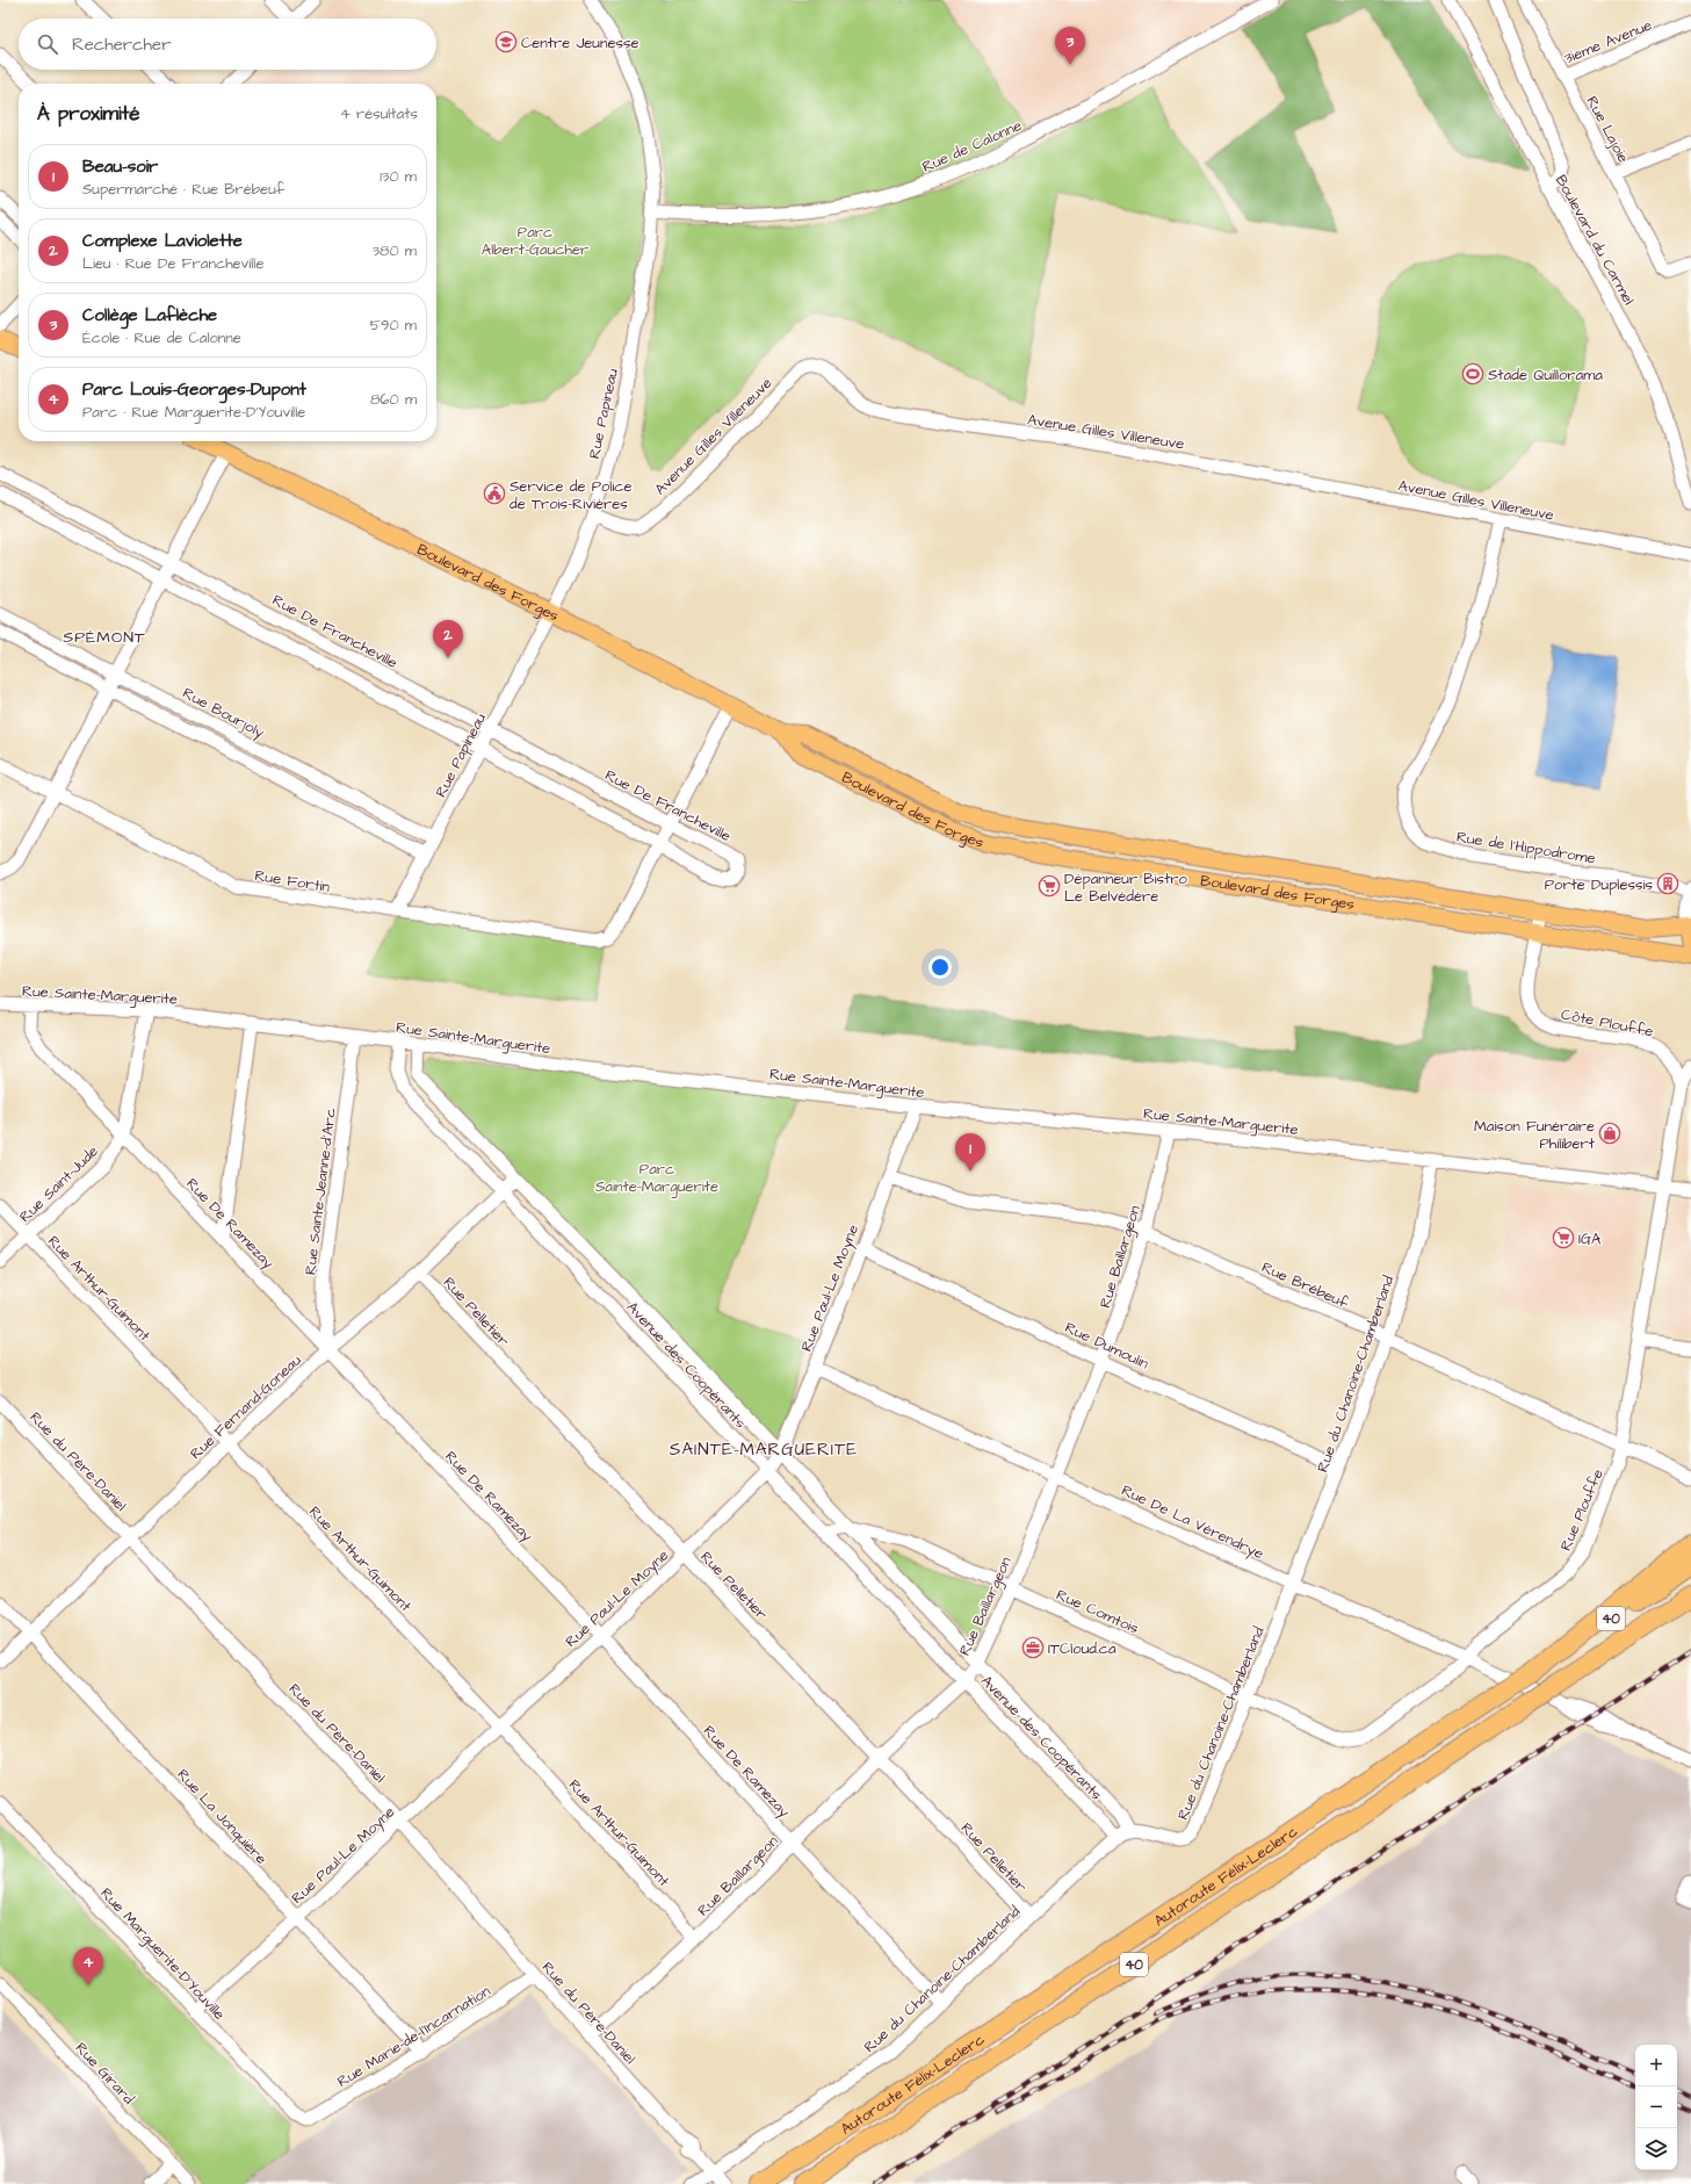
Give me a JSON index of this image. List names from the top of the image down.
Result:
{
  "streets": {
    "highway": ["40", "Autoroute Félix-Leclerc"],
    "main road": ["Boulevard des Forges"],
    "street": [
      "3ieme Avenue",
      "Rue Lajoie",
      "Rue de Calonne",
      "Boulevard du Carmel",
      "Rue Papineau",
      "Avenue Gilles Villeneuve",
      "Rue De Francheville",
      "Rue Bourjoly",
      "Rue de l'Hippodrome",
      "Rue Fortin",
      "Rue Sainte-Marguerite",
      "Côte Plouffe",
      "Rue Saint-Jude",
      "Rue Sainte-Jeanne-d'Arc",
      "Rue De Ramezay",
      "Rue Baillargeon",
      "Rue Brébeuf",
      "Rue Arthur-Guimont",
      "Rue Paul-Le Moyne",
      "Rue Pelletier",
      "Rue Dumoulin",
      "Avenue des Coopérants",
      "Rue du Chanoine-Chamberland",
      "Rue Fernand-Goneau",
      "Rue du Père-Daniel",
      "Rue Plouffe",
      "Rue De La Vérendrye",
      "Rue Comtois",
      "Rue La Jonquière",
      "Rue Marguerite-D'Youville",
      "Rue Marie-de-l'Incarnation",
      "Rue Girard"
    ]
  },
  "crossings": [
    ["3ieme Avenue", "Rue Lajoie"],
    ["Rue de Calonne", "Rue Papineau"],
    ["Rue Papineau", "Avenue Gilles Villeneuve"],
    ["Rue Papineau", "Boulevard des Forges"],
    ["Rue Papineau", "Rue De Francheville"],
    ["Rue Papineau", "Rue Bourjoly"],
    ["Rue Papineau", "Rue Fortin"],
    ["Avenue Gilles Villeneuve", "Rue de l'Hippodrome"],
    ["Boulevard des Forges", "Côte Plouffe"],
    ["Rue De Francheville", "Rue Fortin"],
    ["Rue Sainte-Marguerite", "Rue Saint-Jude"],
    ["Rue Sainte-Marguerite", "Rue Sainte-Jeanne-d'Arc"],
    ["Rue Sainte-Marguerite", "Rue De Ramezay"],
    ["Rue Sainte-Marguerite", "Rue Baillargeon"],
    ["Rue Sainte-Marguerite", "Rue Paul-Le Moyne"],
    ["Rue Sainte-Marguerite", "Avenue des Coopérants"],
    ["Rue Sainte-Marguerite", "Rue du Chanoine-Chamberland"],
    ["Rue Sainte-Marguerite", "Rue Plouffe"],
    ["Rue Saint-Jude", "Rue De Ramezay"],
    ["Rue Saint-Jude", "Rue Arthur-Guimont"],
    ["Rue Sainte-Jeanne-d'Arc", "Rue De Ramezay"],
    ["Rue Sainte-Jeanne-d'Arc", "Rue Fernand-Goneau"],
    ["Rue De Ramezay", "Rue Baillargeon"],
    ["Rue De Ramezay", "Rue Paul-Le Moyne"],
    ["Rue De Ramezay", "Rue du Chanoine-Chamberland"],
    ["Rue De Ramezay", "Rue Fernand-Goneau"],
    ["Rue Baillargeon", "Rue Brébeuf"],
    ["Rue Baillargeon", "Rue Arthur-Guimont"],
    ["Rue Baillargeon", "Rue Pelletier"],
    ["Rue Baillargeon", "Rue Dumoulin"],
    ["Rue Baillargeon", "Avenue des Coopérants"],
    ["Rue Baillargeon", "Rue du Père-Daniel"],
    ["Rue Baillargeon", "Rue De La Vérendrye"],
    ["Rue Baillargeon", "Rue Comtois"],
    ["Rue Brébeuf", "Rue Paul-Le Moyne"],
    ["Rue Brébeuf", "Rue du Chanoine-Chamberland"],
    ["Rue Brébeuf", "Rue Plouffe"],
    ["Rue Arthur-Guimont", "Rue Paul-Le Moyne"],
    ["Rue Arthur-Guimont", "Rue Fernand-Goneau"],
    ["Rue Paul-Le Moyne", "Rue Pelletier"],
    ["Rue Paul-Le Moyne", "Rue Dumoulin"],
    ["Rue Paul-Le Moyne", "Avenue des Coopérants"],
    ["Rue Paul-Le Moyne", "Rue du Père-Daniel"],
    ["Rue Paul-Le Moyne", "Rue De La Vérendrye"],
    ["Rue Paul-Le Moyne", "Rue La Jonquière"],
    ["Rue Paul-Le Moyne", "Rue Marguerite-D'Youville"],
    ["Rue Pelletier", "Rue du Chanoine-Chamberland"],
    ["Rue Pelletier", "Rue Fernand-Goneau"],
    ["Rue Dumoulin", "Rue du Chanoine-Chamberland"],
    ["Avenue des Coopérants", "Rue du Chanoine-Chamberland"],
    ["Avenue des Coopérants", "Rue Fernand-Goneau"],
    ["Avenue des Coopérants", "Rue Comtois"],
    ["Rue du Chanoine-Chamberland", "Rue du Père-Daniel"],
    ["Rue du Chanoine-Chamberland", "Rue De La Vérendrye"],
    ["Rue du Chanoine-Chamberland", "Rue Comtois"],
    ["Rue Fernand-Goneau", "Rue du Père-Daniel"],
    ["Rue Fernand-Goneau", "Rue La Jonquière"],
    ["Rue du Père-Daniel", "Rue Marie-de-l'Incarnation"],
    ["Rue Plouffe", "Rue De La Vérendrye"],
    ["Rue Plouffe", "Rue Comtois"],
    ["Rue La Jonquière", "Rue Marie-de-l'Incarnation"],
    ["Rue Marguerite-D'Youville", "Rue Marie-de-l'Incarnation"]
  ],
  "districts": ["SPÉMONT", "SAINTE-MARGUERITE"],
  "parks": ["Parc Albert-Gaucher", "Parc Sainte-Marguerite"],
  "places": {
    "school or university": ["Centre Jeunesse"],
    "sports": ["Stade Quillorama"],
    "public building": ["Service de Police de Trois-Rivières"],
    "building": ["Porte Duplessis"],
    "supermarket": ["Dépanneur Bistro Le Belvédère", "IGA"],
    "shop": ["Maison Funéraire Philibert"],
    "office": ["ITCloud.ca"]
  },
  "page": {
    "search": "Rechercher",
    "pins": [
      "3",
      "2",
      "1",
      "4"
    ],
    "heading": ["À proximité", "4 résultats"],
    "list": [
      {
        "mark": "1",
        "name": "Beau-soir",
        "note": "Supermarché · Rue Brébeuf",
        "value": "130 m"
      },
      {
        "mark": "2",
        "name": "Complexe Laviolette",
        "note": "Lieu · Rue De Francheville",
        "value": "380 m"
      },
      {
        "mark": "3",
        "name": "Collège Laflèche",
        "note": "École · Rue de Calonne",
        "value": "590 m"
      },
      {
        "mark": "4",
        "name": "Parc Louis-Georges-Dupont",
        "note": "Parc · Rue Marguerite-D'Youville",
        "value": "860 m"
      }
    ],
    "map_buttons": ["+", "−"]
  }
}
